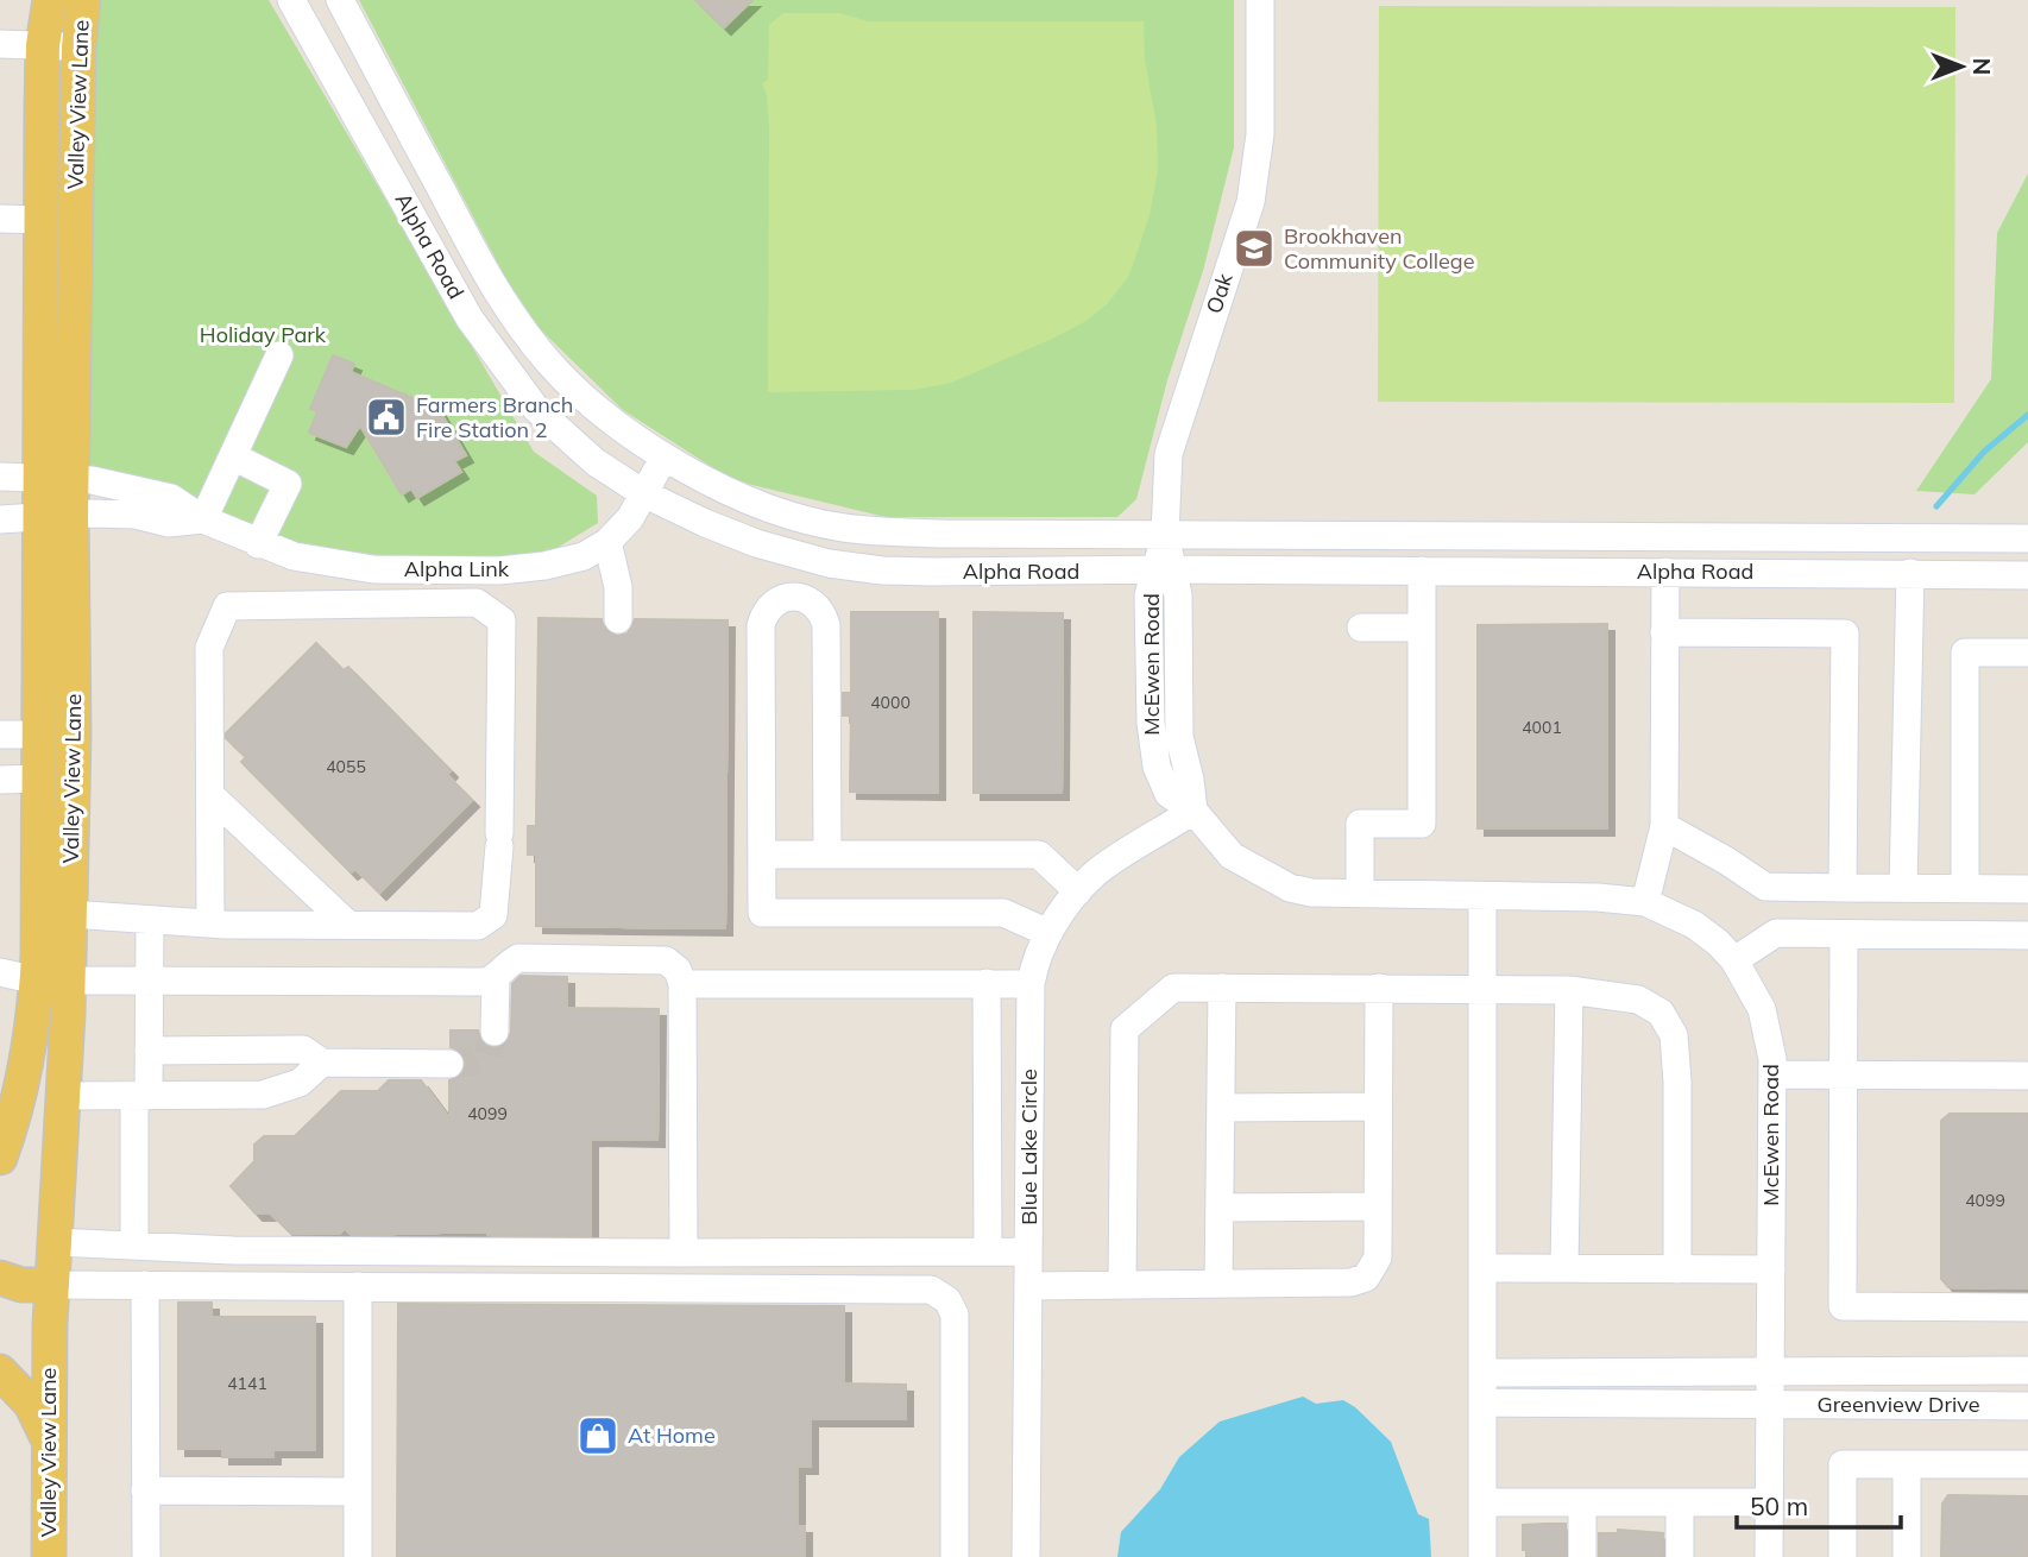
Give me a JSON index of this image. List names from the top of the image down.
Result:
{
  "streets": {
    "main road": ["Valley View Lane"],
    "street": [
      "Alpha Road",
      "Oak",
      "Alpha Link",
      "McEwen Road",
      "Blue Lake Circle",
      "Greenview Drive"
    ]
  },
  "crossings": [
    ["Valley View Lane", "Alpha Link"],
    ["Alpha Road", "Oak"],
    ["Alpha Road", "Alpha Link"],
    ["Alpha Road", "McEwen Road"],
    ["Oak", "McEwen Road"],
    ["McEwen Road", "Blue Lake Circle"],
    ["McEwen Road", "Greenview Drive"]
  ],
  "parks": ["Holiday Park"],
  "places": {
    "school or university": ["Brookhaven Community College"],
    "public building": ["Farmers Branch Fire Station 2"],
    "shop": ["At Home"]
  },
  "house_numbers": [
    "4000",
    "4001",
    "4055",
    "4099",
    "4099",
    "4141"
  ],
  "scale_bar": "50 m",
  "north": "right"
}
